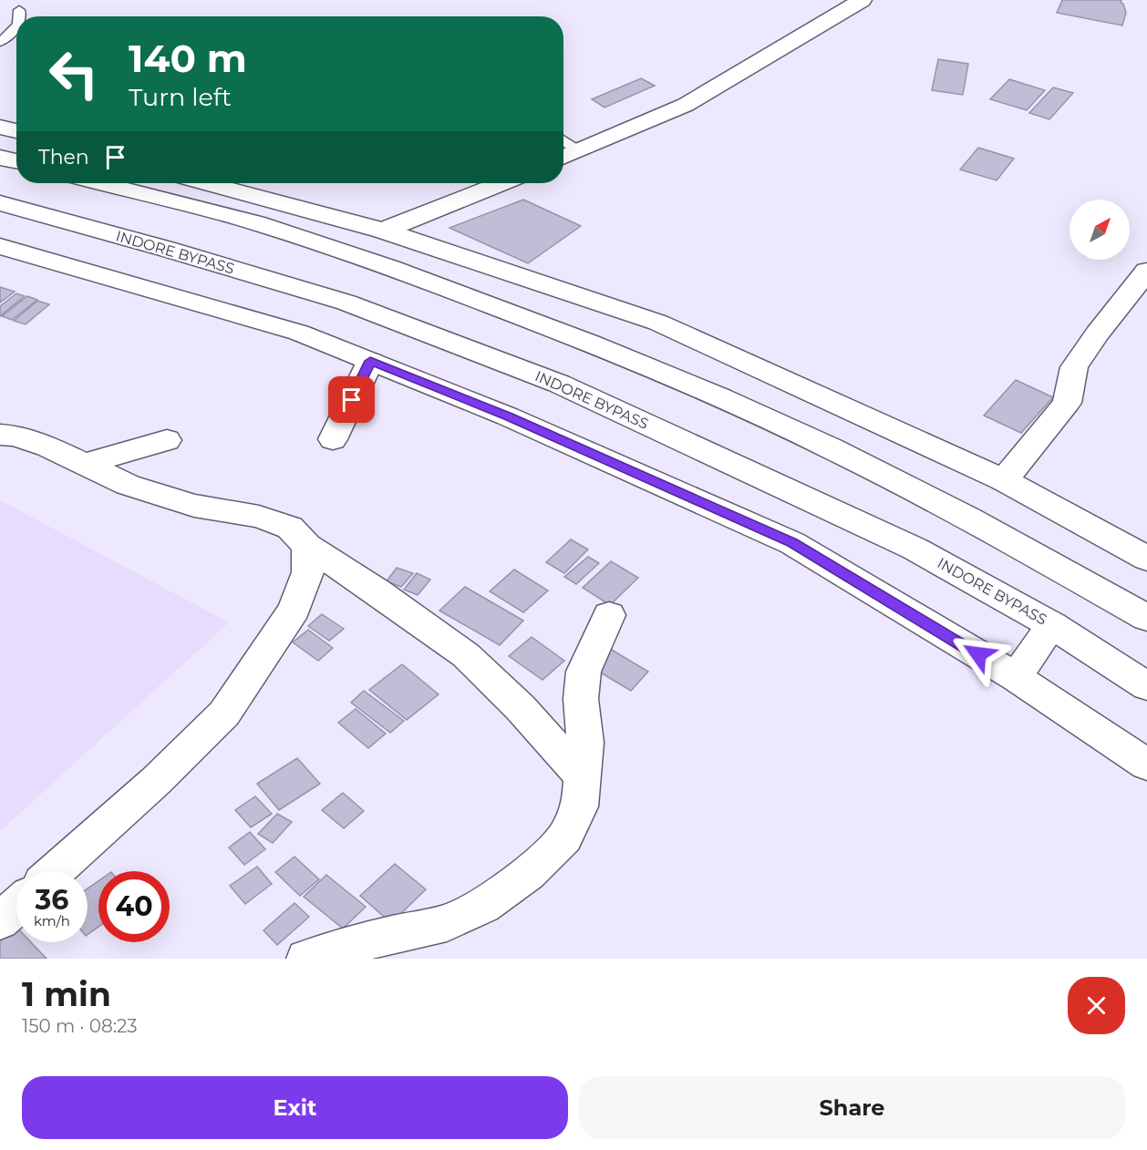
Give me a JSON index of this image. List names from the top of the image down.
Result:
{
  "streets": {
    "main road": ["INDORE BYPASS"]
  },
  "north": "top right",
  "page": {
    "turn": ["140 m", "Turn left"],
    "then": "Then",
    "speed": "36 km/h",
    "limit": "40",
    "heading": ["1 min", "150 m · 08:23"],
    "buttons": ["Exit", "Share"]
  }
}
